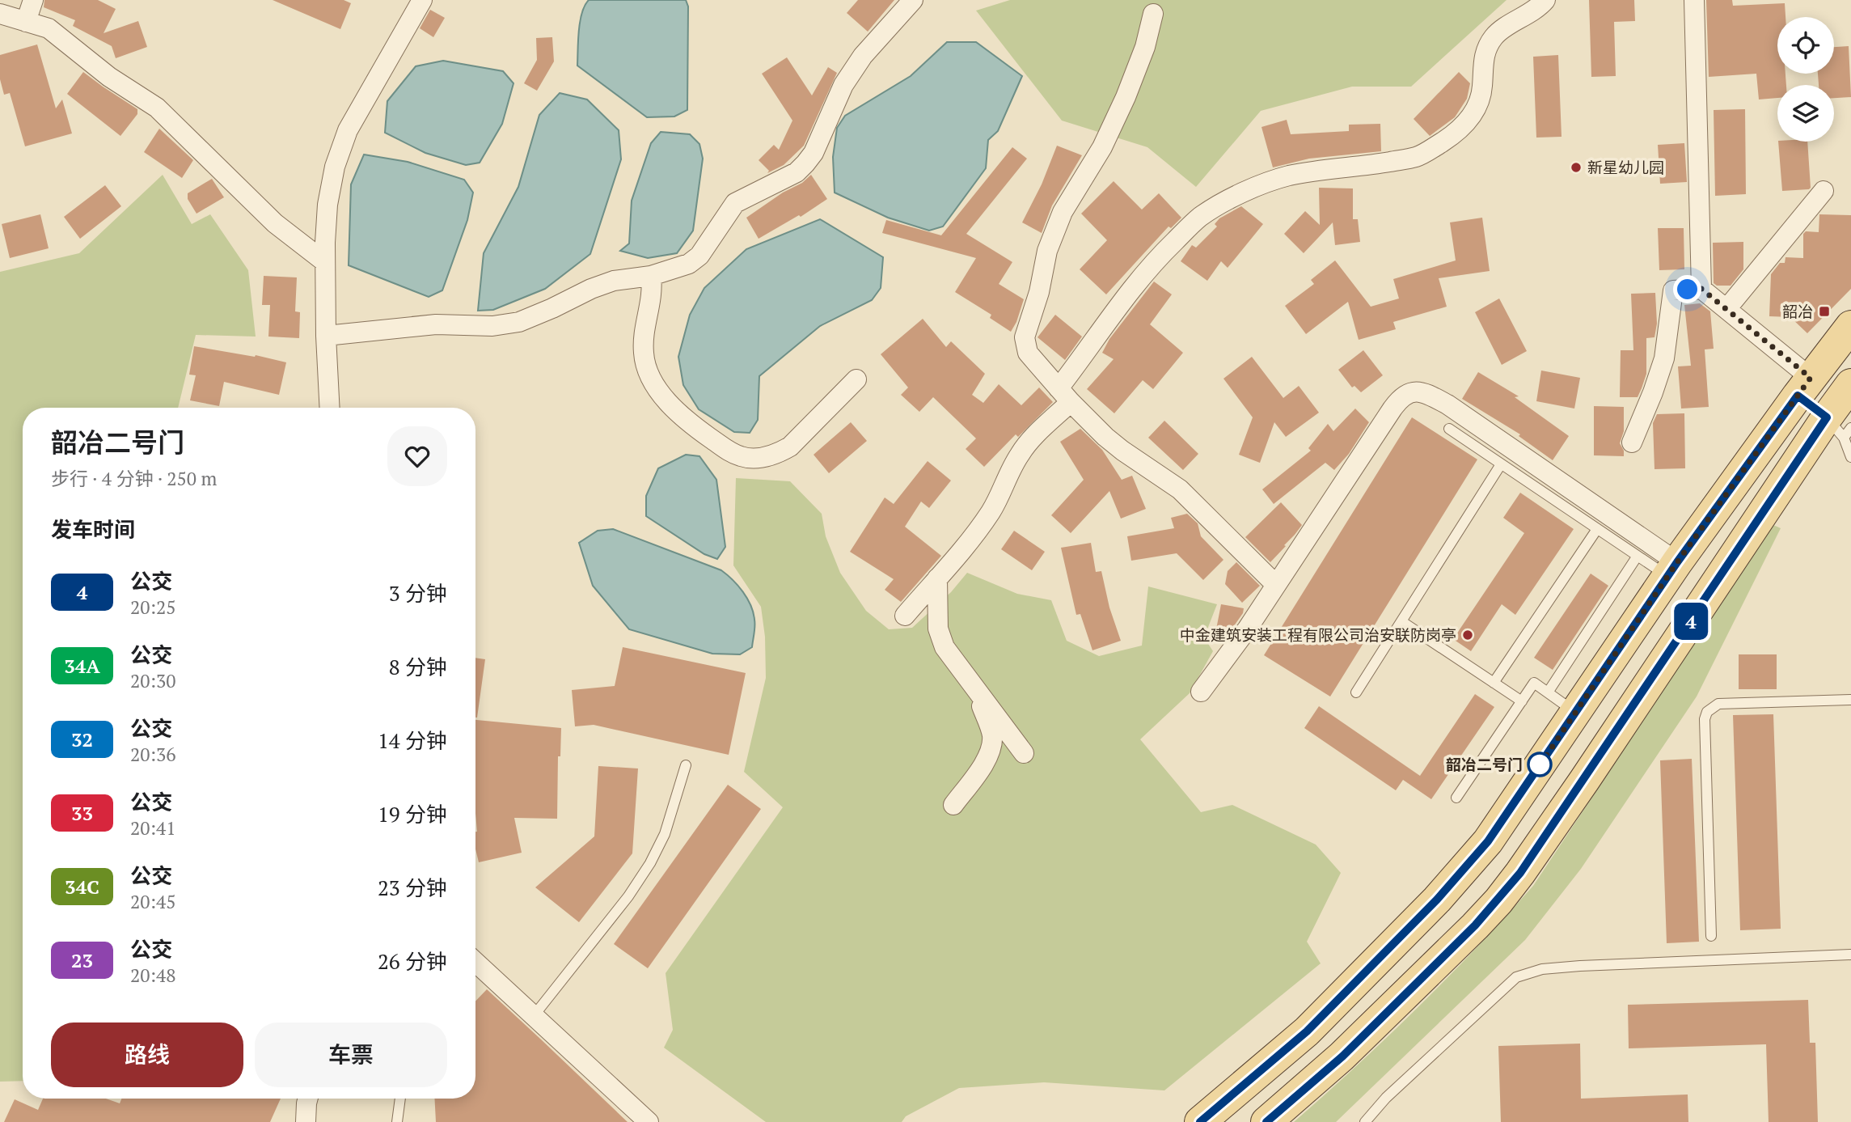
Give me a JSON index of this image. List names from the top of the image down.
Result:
{
  "places": {
    "other": ["新星幼儿园", "中金建筑安装工程有限公司治安联防岗亭", "韶冶二号门"],
    "transit": ["韶冶"]
  },
  "lines": ["bus line 4"],
  "page": {
    "on_map": "4",
    "heading": [
      ["韶冶二号门", "步行 · 4 分钟 · 250 m"],
      "发车时间"
    ],
    "list": [
      {
        "mark": "4",
        "name": "公交",
        "note": "20:25",
        "value": "3 分钟"
      },
      {
        "mark": "34A",
        "name": "公交",
        "note": "20:30",
        "value": "8 分钟"
      },
      {
        "mark": "32",
        "name": "公交",
        "note": "20:36",
        "value": "14 分钟"
      },
      {
        "mark": "33",
        "name": "公交",
        "note": "20:41",
        "value": "19 分钟"
      },
      {
        "mark": "34C",
        "name": "公交",
        "note": "20:45",
        "value": "23 分钟"
      },
      {
        "mark": "23",
        "name": "公交",
        "note": "20:48",
        "value": "26 分钟"
      }
    ],
    "buttons": ["路线", "车票"]
  }
}
